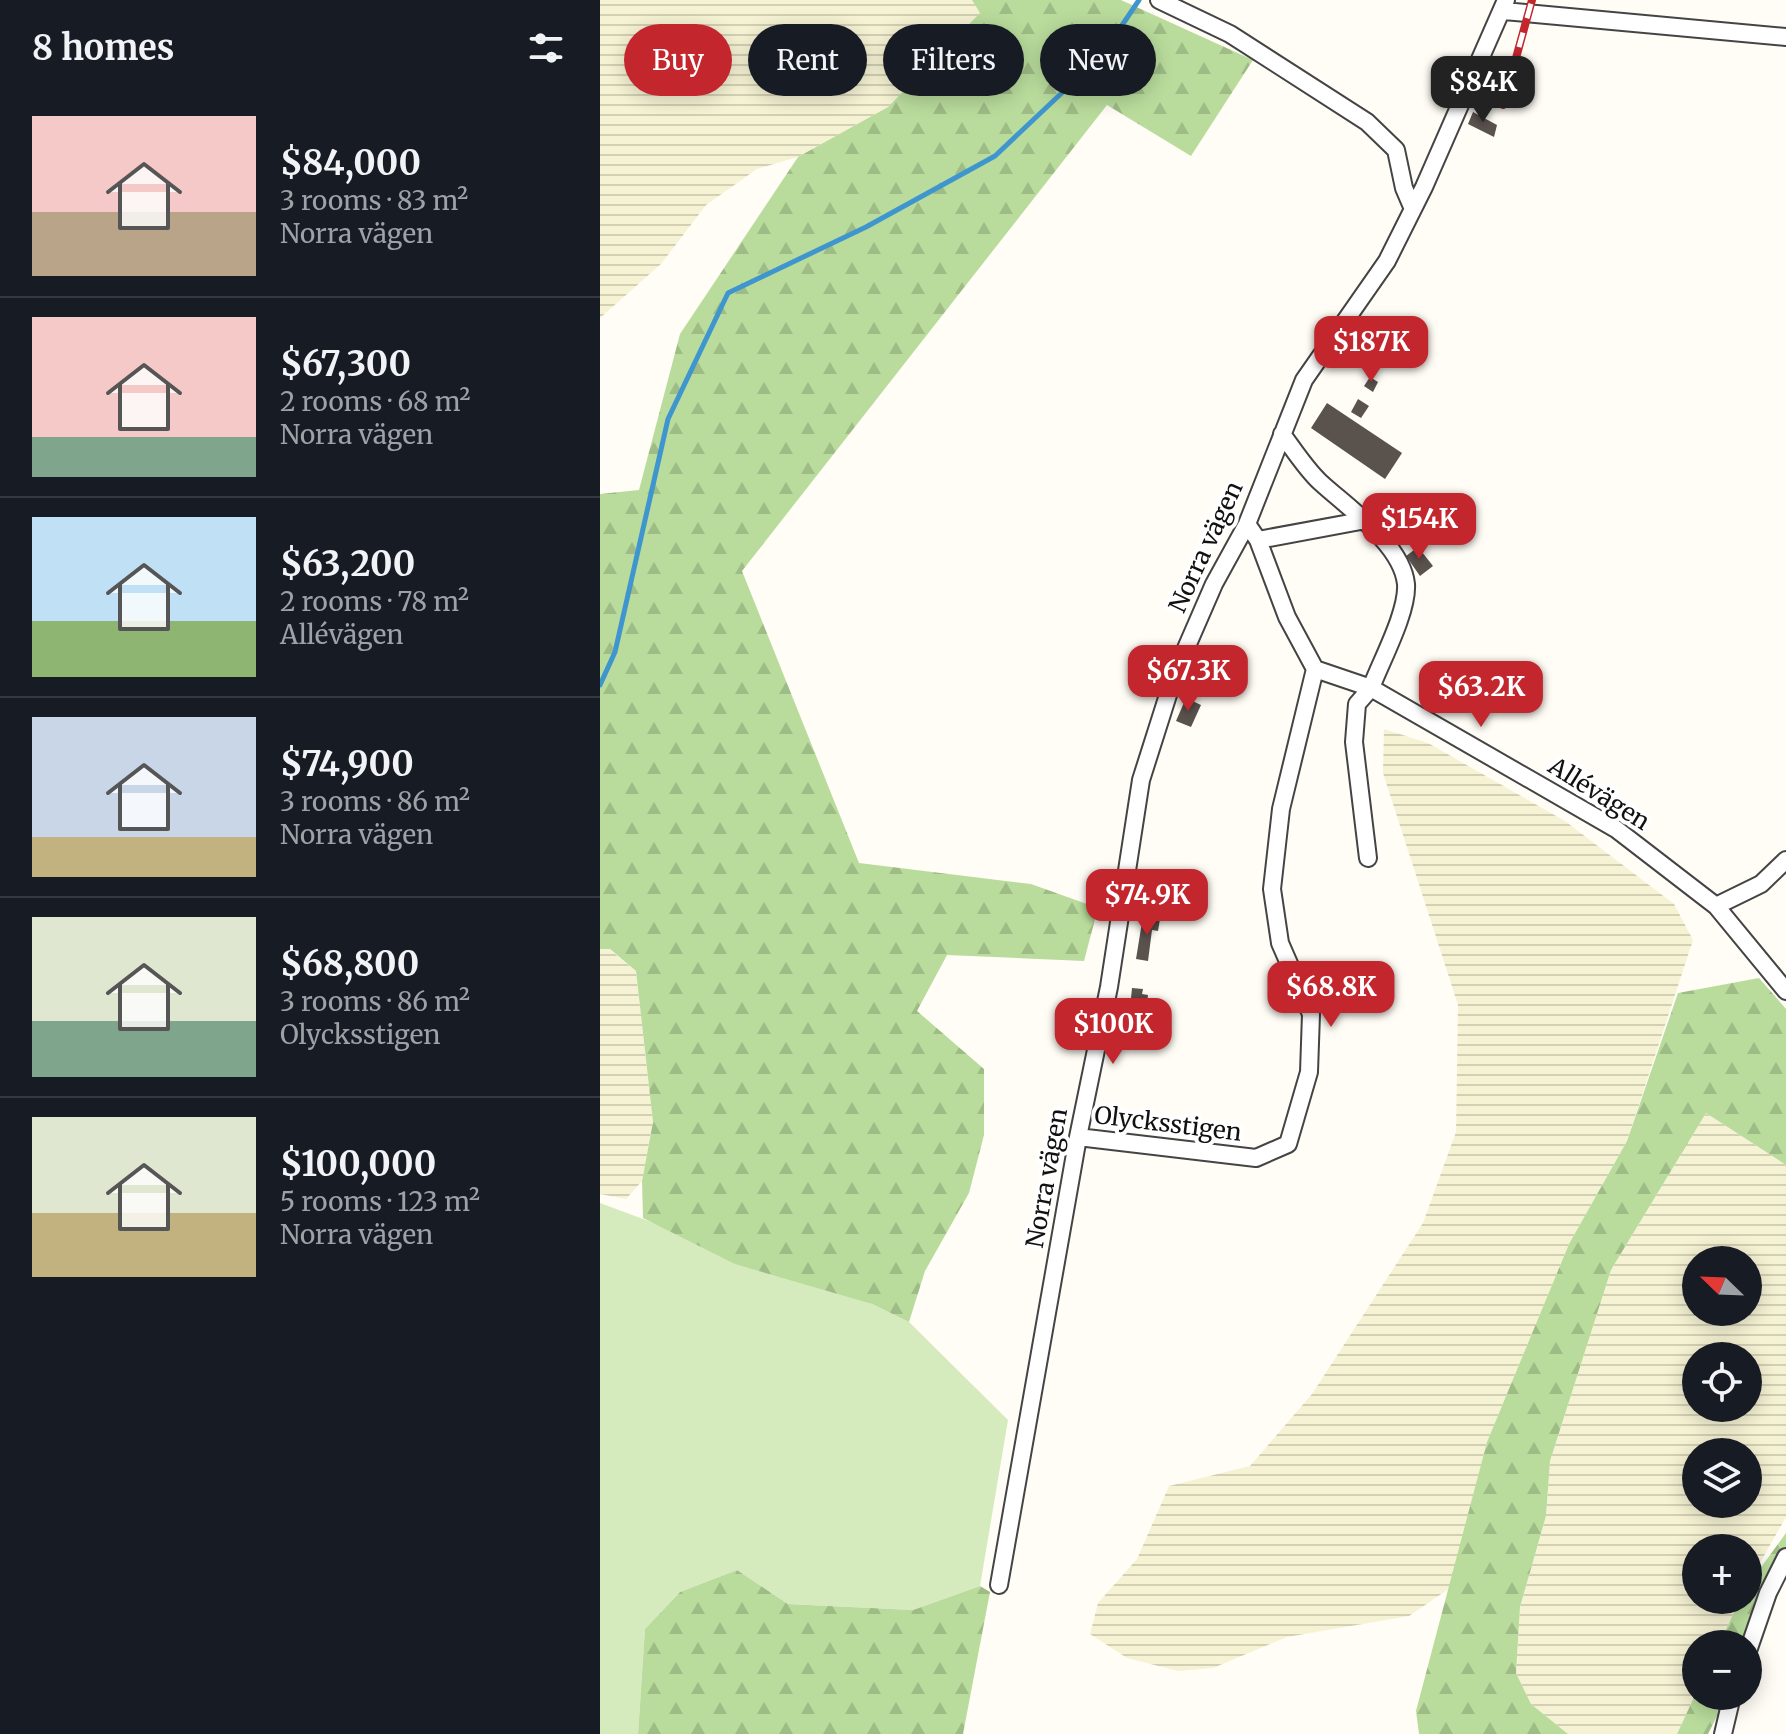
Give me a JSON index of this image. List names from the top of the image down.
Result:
{
  "streets": {
    "street": ["Norra vägen", "Allévägen", "Olycksstigen"]
  },
  "crossings": [
    ["Norra vägen", "Olycksstigen"],
    ["Allévägen", "Olycksstigen"]
  ],
  "north": "top left",
  "page": {
    "heading": "8 homes",
    "chip": [
      "Buy",
      "Rent",
      "Filters",
      "New"
    ],
    "price": [
      "$84K",
      "$187K",
      "$154K",
      "$67.3K",
      "$63.2K",
      "$74.9K",
      "$68.8K",
      "$100K"
    ],
    "list": [
      {
        "name": "$84,000",
        "note": "3 rooms · 83 m² · Norra vägen"
      },
      {
        "name": "$67,300",
        "note": "2 rooms · 68 m² · Norra vägen"
      },
      {
        "name": "$63,200",
        "note": "2 rooms · 78 m² · Allévägen"
      },
      {
        "name": "$74,900",
        "note": "3 rooms · 86 m² · Norra vägen"
      },
      {
        "name": "$68,800",
        "note": "3 rooms · 86 m² · Olycksstigen"
      },
      {
        "name": "$100,000",
        "note": "5 rooms · 123 m² · Norra vägen"
      }
    ],
    "map_buttons": ["+", "−"]
  }
}
